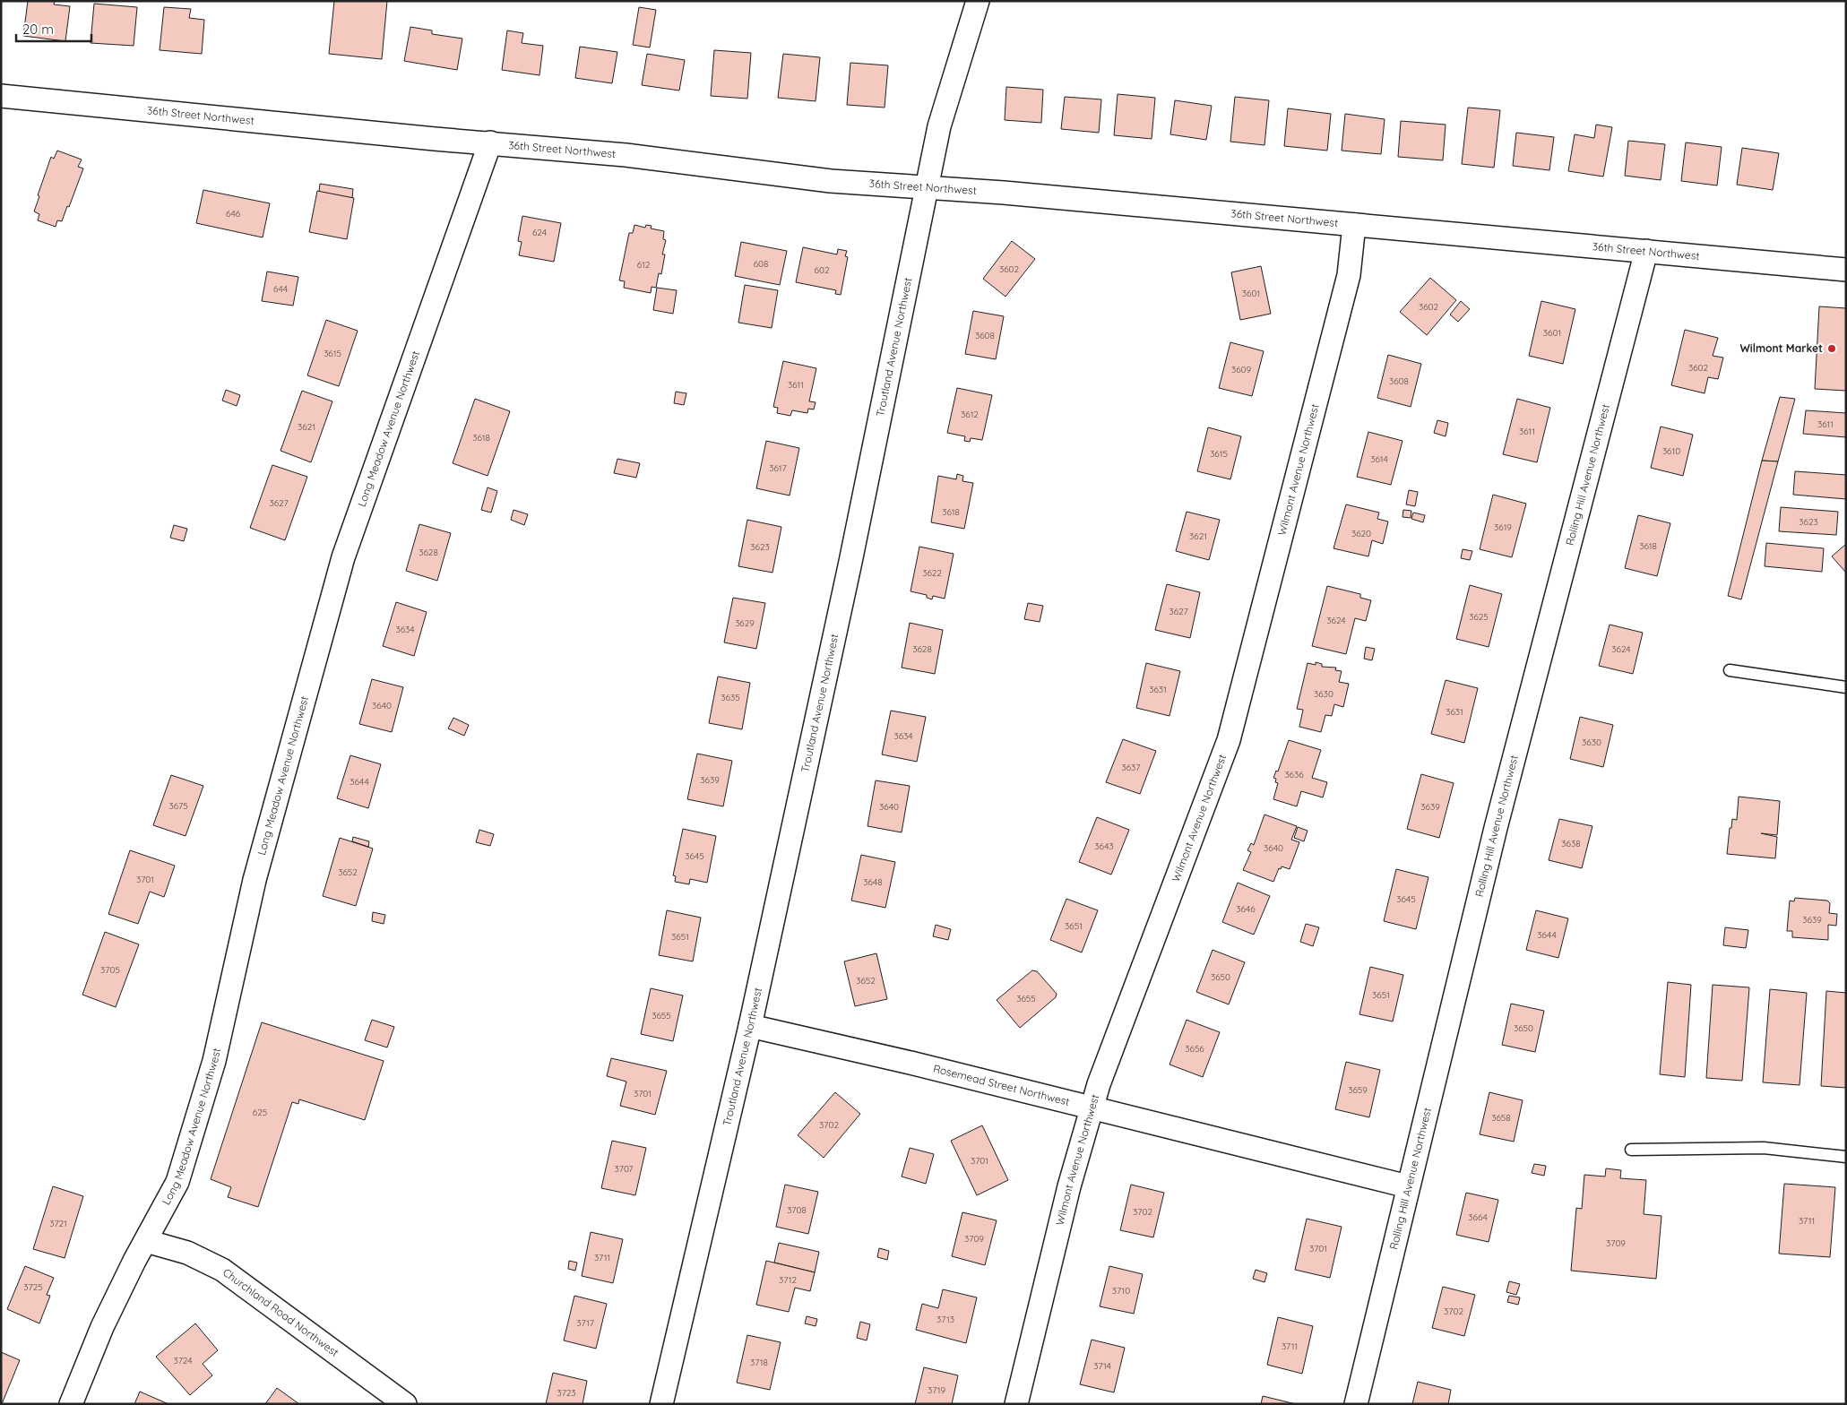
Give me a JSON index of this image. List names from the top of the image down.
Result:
{
  "streets": {
    "street": [
      "36th Street Northwest",
      "Troutland Avenue Northwest",
      "Long Meadow Avenue Northwest",
      "Wilmont Avenue Northwest",
      "Rolling Hill Avenue Northwest",
      "Rosemead Street Northwest",
      "Churchland Road Northwest"
    ]
  },
  "crossings": [
    ["36th Street Northwest", "Troutland Avenue Northwest"],
    ["36th Street Northwest", "Long Meadow Avenue Northwest"],
    ["36th Street Northwest", "Wilmont Avenue Northwest"],
    ["36th Street Northwest", "Rolling Hill Avenue Northwest"],
    ["Troutland Avenue Northwest", "Rosemead Street Northwest"],
    ["Long Meadow Avenue Northwest", "Churchland Road Northwest"],
    ["Wilmont Avenue Northwest", "Rosemead Street Northwest"],
    ["Rolling Hill Avenue Northwest", "Rosemead Street Northwest"]
  ],
  "places": ["Wilmont Market"],
  "house_numbers": [
    "646",
    "624",
    "608",
    "612",
    "3602",
    "602",
    "644",
    "3601",
    "3602",
    "3601",
    "3608",
    "3615",
    "3602",
    "3609",
    "3608",
    "3611",
    "3612",
    "3611",
    "3621",
    "3611",
    "3618",
    "3610",
    "3615",
    "3614",
    "3617",
    "3627",
    "3618",
    "3623",
    "3619",
    "3620",
    "3621",
    "3618",
    "3623",
    "3628",
    "3622",
    "3627",
    "3625",
    "3624",
    "3629",
    "3634",
    "3628",
    "3624",
    "3631",
    "3630",
    "3635",
    "3640",
    "3631",
    "3634",
    "3630",
    "3637",
    "3636",
    "3639",
    "3644",
    "3675",
    "3640",
    "3639",
    "3638",
    "3643",
    "3640",
    "3645",
    "3652",
    "3701",
    "3648",
    "3645",
    "3646",
    "3639",
    "3651",
    "3644",
    "3651",
    "3705",
    "3650",
    "3652",
    "3651",
    "3655",
    "3655",
    "3650",
    "3656",
    "3659",
    "3701",
    "625",
    "3658",
    "3702",
    "3701",
    "3707",
    "3708",
    "3702",
    "3664",
    "3711",
    "3721",
    "3709",
    "3709",
    "3701",
    "3711",
    "3712",
    "3725",
    "3710",
    "3702",
    "3713",
    "3717",
    "3711",
    "3724",
    "3718",
    "3714",
    "3719",
    "3723"
  ],
  "scale_bar": "20 m"
}
